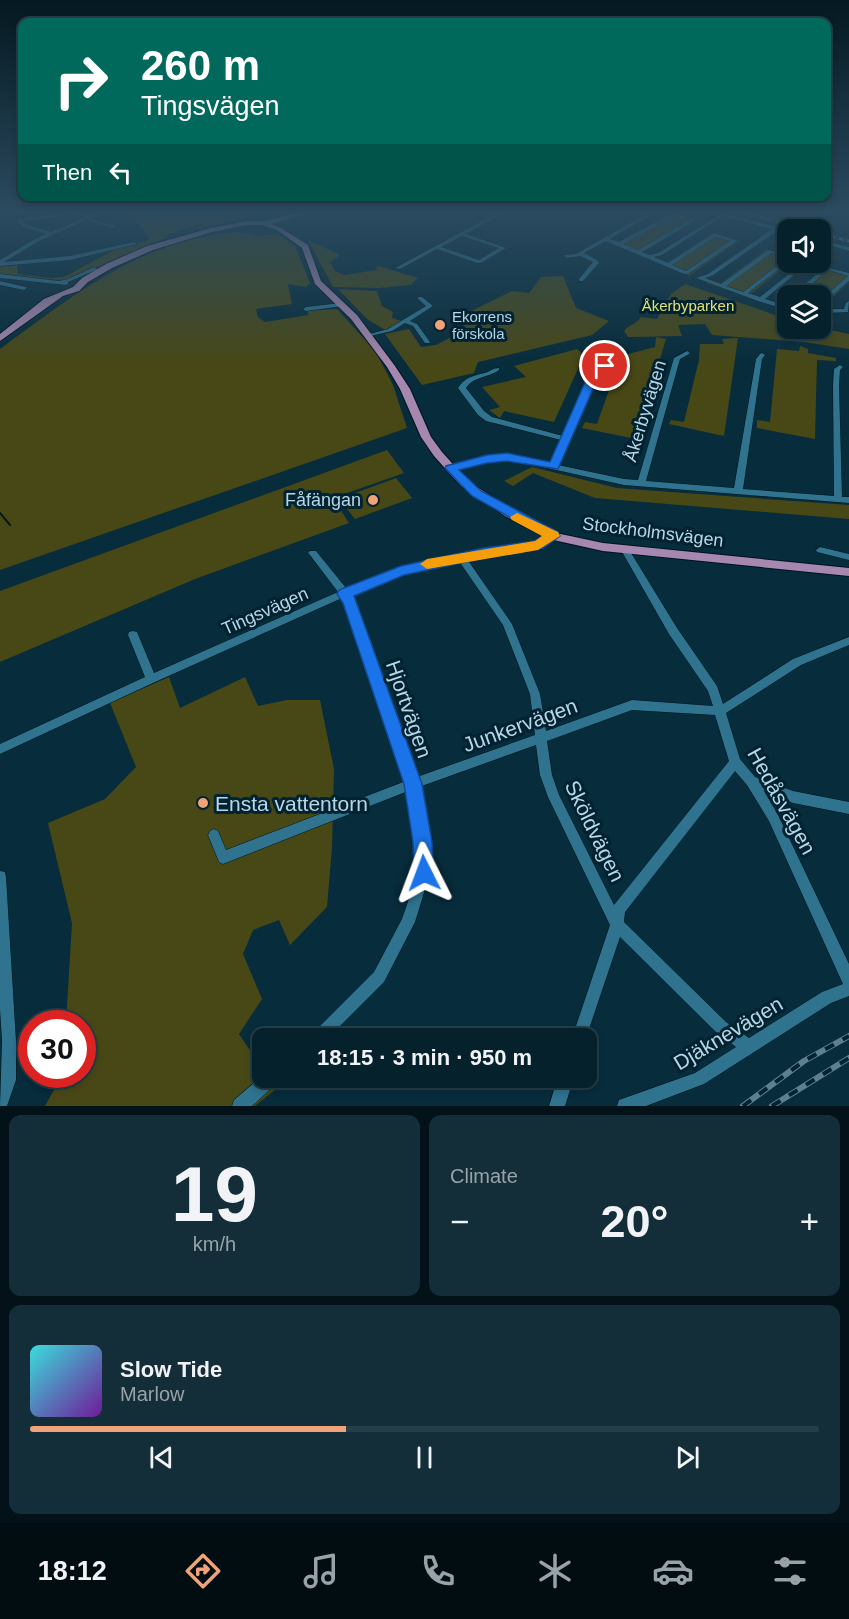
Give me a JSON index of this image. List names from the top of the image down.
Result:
{
  "streets": {
    "main road": ["Stockholmsvägen"],
    "street": [
      "Åkerbyvägen",
      "Tingsvägen",
      "Hjortvägen",
      "Junkervägen",
      "Hedåsvägen",
      "Sköldvägen",
      "Djäknevägen"
    ]
  },
  "crossings": [
    ["Åkerbyvägen", "Stockholmsvägen"],
    ["Stockholmsvägen", "Tingsvägen"],
    ["Stockholmsvägen", "Hedåsvägen"],
    ["Tingsvägen", "Hjortvägen"],
    ["Tingsvägen", "Sköldvägen"],
    ["Hjortvägen", "Junkervägen"],
    ["Junkervägen", "Hedåsvägen"],
    ["Junkervägen", "Sköldvägen"],
    ["Sköldvägen", "Djäknevägen"]
  ],
  "parks": ["Åkerbyparken"],
  "places": ["Ekorrens förskola", "Fåfängan", "Ensta vattentorn"],
  "page": {
    "turn": ["260 m", "Tingsvägen"],
    "then": "Then",
    "limit": "30",
    "trip": "18:15 · 3 min · 950 m",
    "tile": [
      ["19", "km/h"],
      "Climate"
    ],
    "heat": ["−", "20°", "+"],
    "song": ["Slow Tide", "Marlow"],
    "tabs": "18:12"
  }
}
